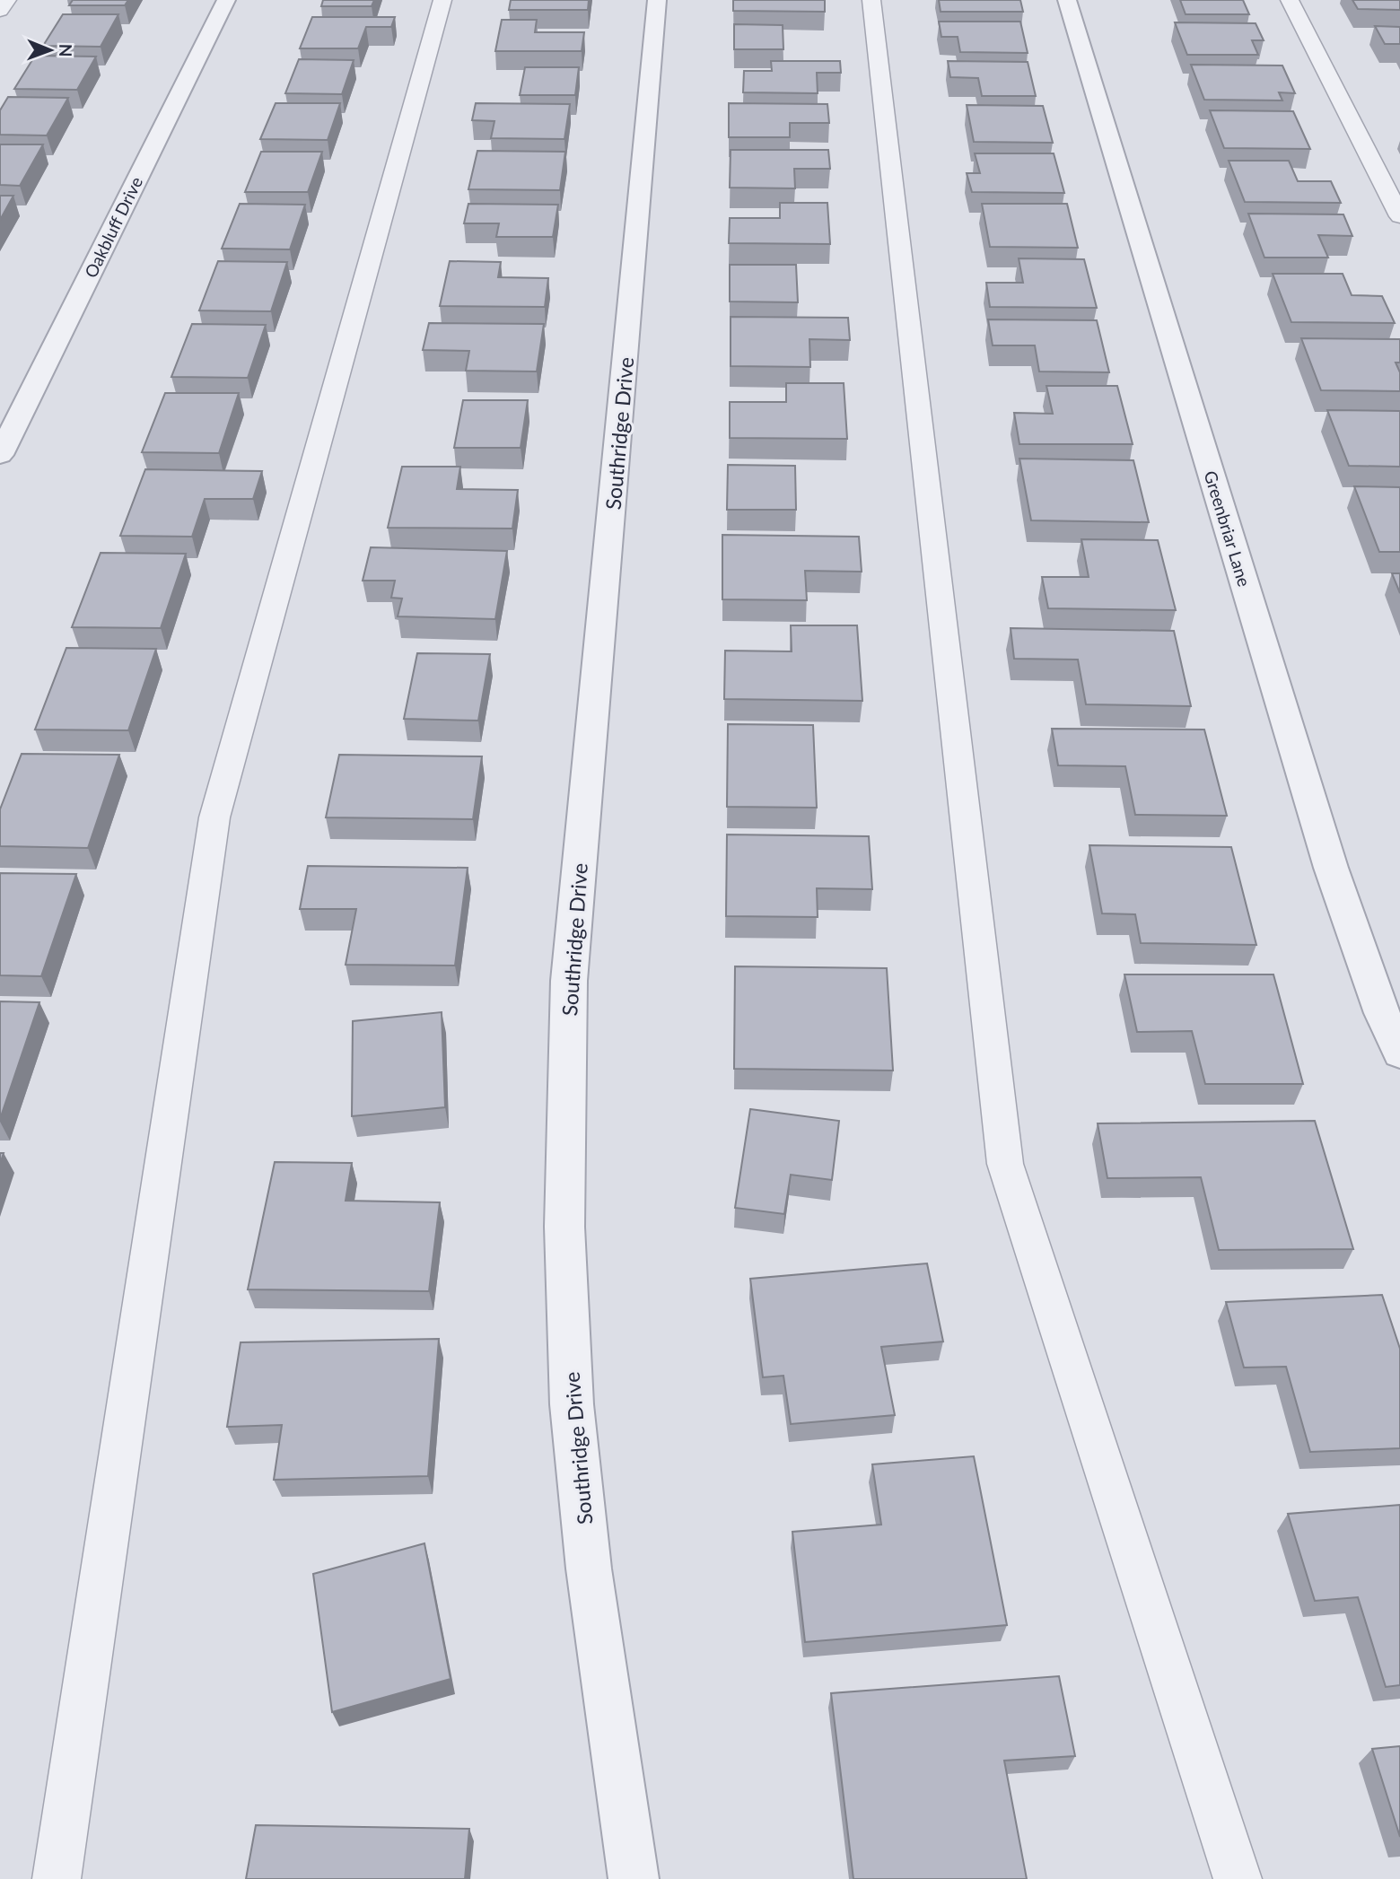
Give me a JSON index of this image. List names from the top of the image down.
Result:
{
  "streets": {
    "street": ["Oakbluff Drive", "Southridge Drive", "Greenbriar Lane"]
  },
  "north": "right"
}
